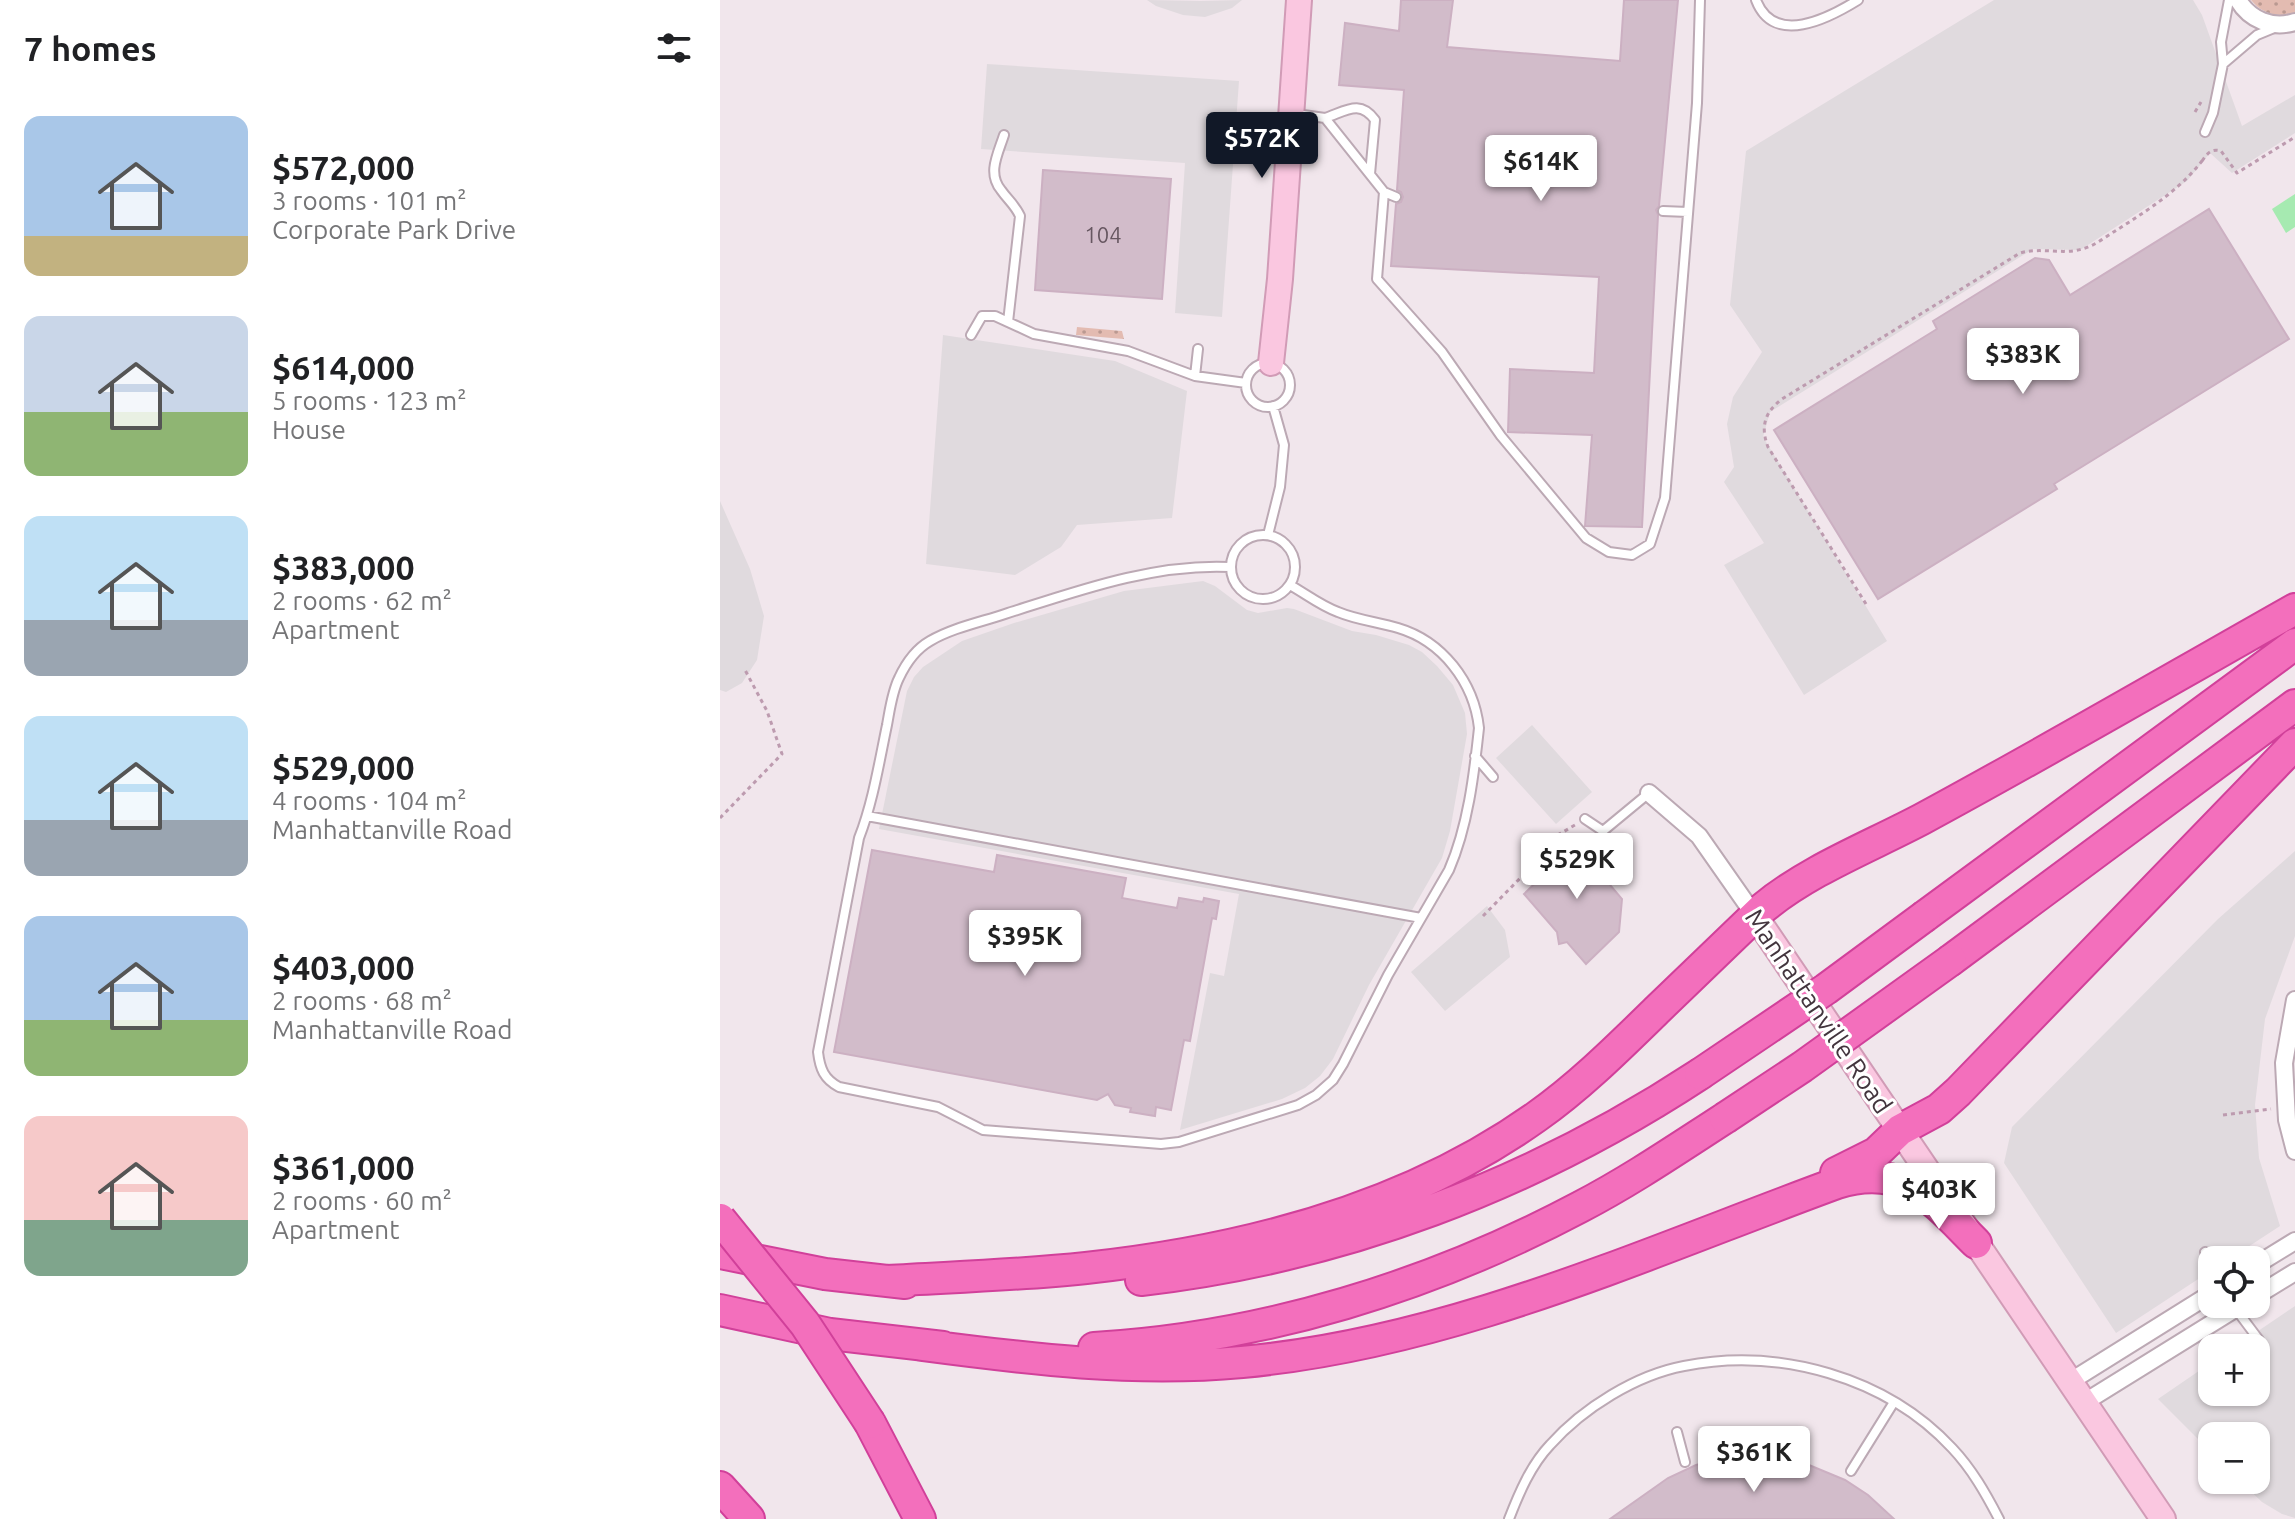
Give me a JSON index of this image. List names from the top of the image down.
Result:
{
  "streets": {
    "street": ["Manhattanville Road"]
  },
  "house_numbers": ["104"],
  "page": {
    "heading": "7 homes",
    "list": [
      {
        "name": "$572,000",
        "note": "3 rooms · 101 m² · Corporate Park Drive"
      },
      {
        "name": "$614,000",
        "note": "5 rooms · 123 m² · House"
      },
      {
        "name": "$383,000",
        "note": "2 rooms · 62 m² · Apartment"
      },
      {
        "name": "$529,000",
        "note": "4 rooms · 104 m² · Manhattanville Road"
      },
      {
        "name": "$403,000",
        "note": "2 rooms · 68 m² · Manhattanville Road"
      },
      {
        "name": "$361,000",
        "note": "2 rooms · 60 m² · Apartment"
      }
    ],
    "price": [
      "$572K",
      "$614K",
      "$383K",
      "$529K",
      "$395K",
      "$403K",
      "$361K"
    ],
    "map_buttons": ["+", "−"]
  }
}
